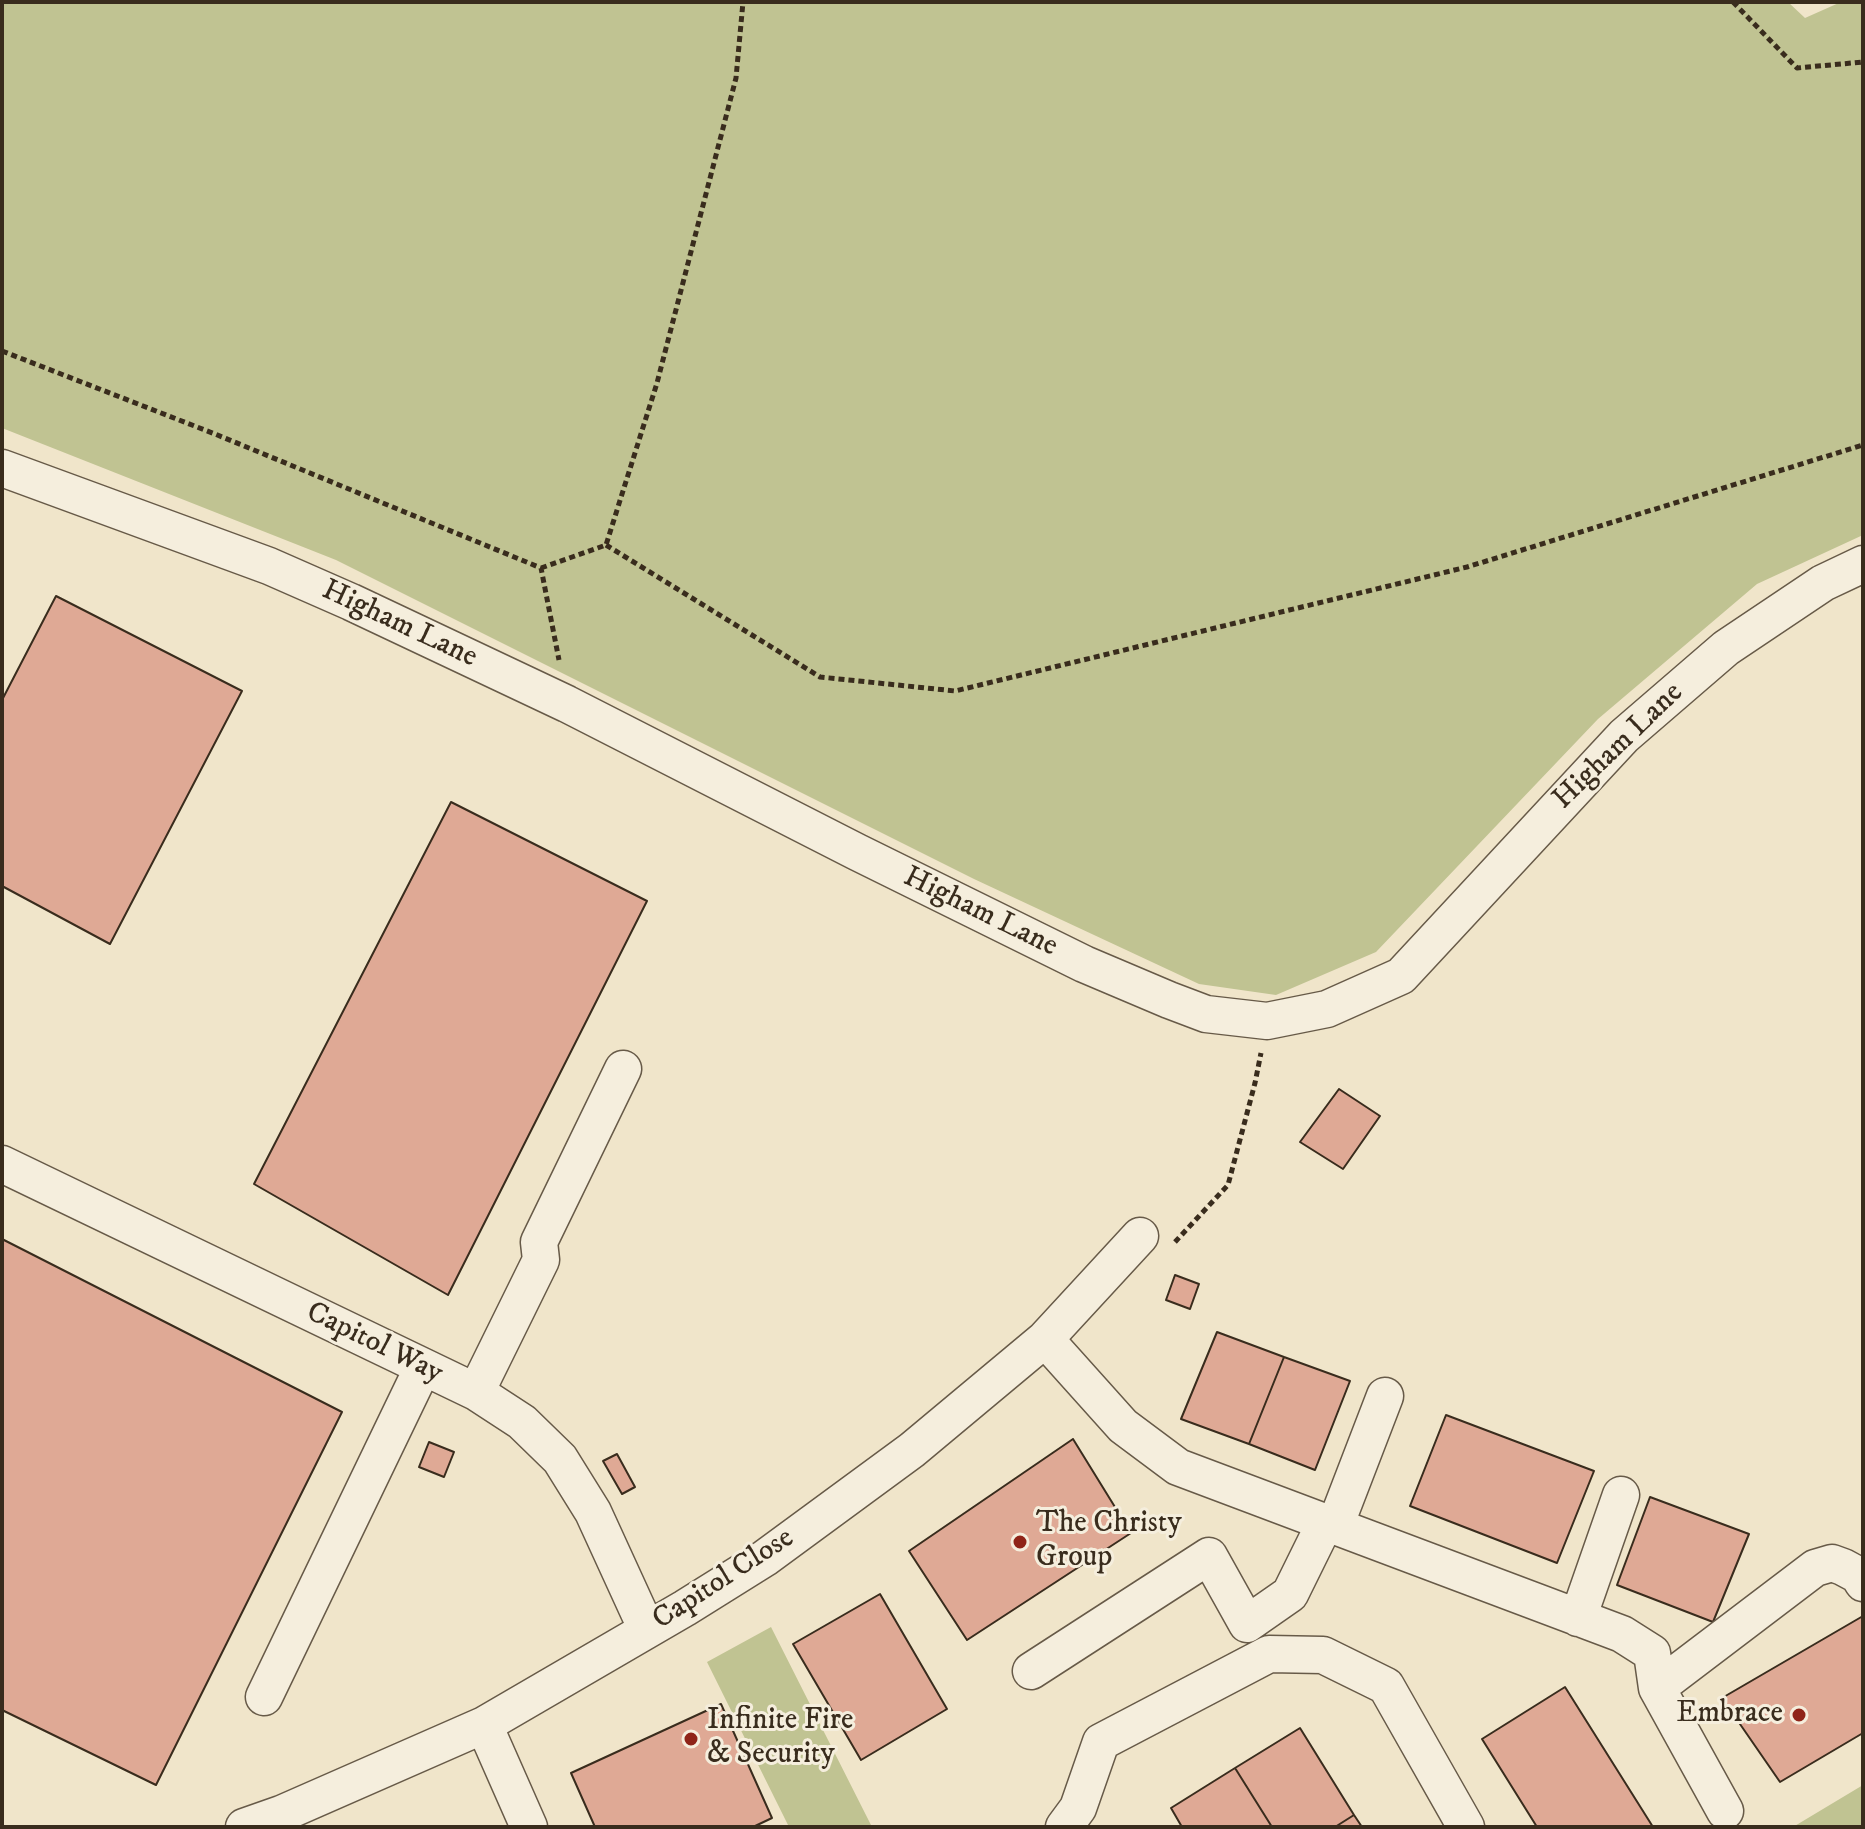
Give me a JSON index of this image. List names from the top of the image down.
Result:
{
  "streets": {
    "street": ["Higham Lane", "Capitol Way", "Capitol Close"]
  },
  "crossings": [
    ["Capitol Way", "Capitol Close"]
  ],
  "places": ["The Christy Group", "Embrace", "Infinite Fire & Security"]
}
